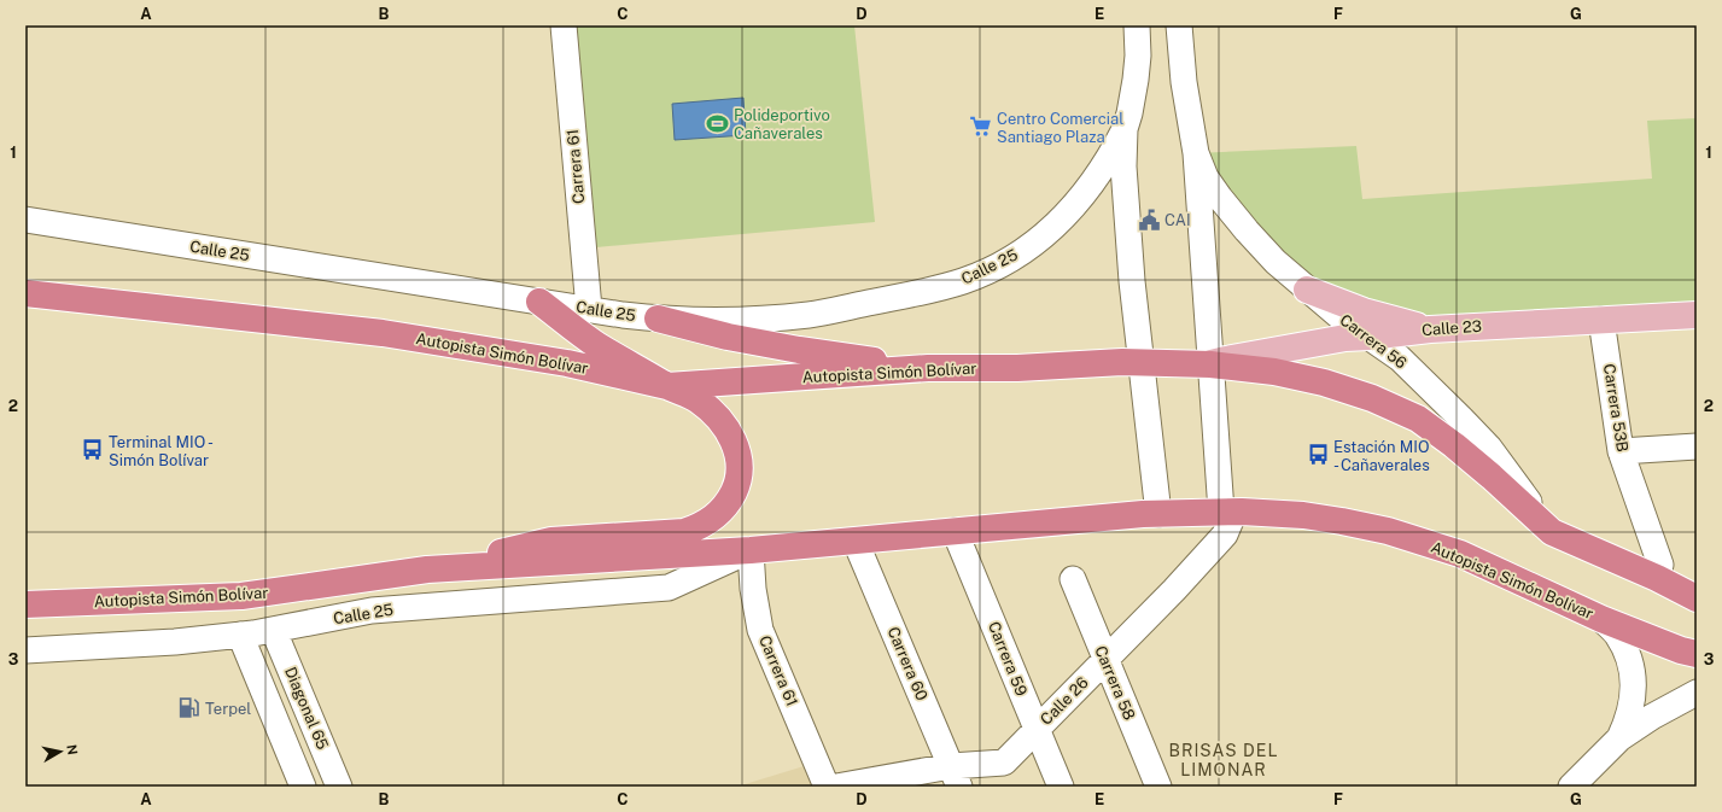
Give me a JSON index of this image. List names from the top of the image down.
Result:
{
  "streets": {
    "highway": ["Autopista Simón Bolívar"],
    "main road": ["Calle 23"],
    "street": [
      "Carrera 61",
      "Calle 25",
      "Carrera 56",
      "Carrera 53B",
      "Carrera 59",
      "Carrera 60",
      "Carrera 58",
      "Calle 26",
      "Diagonal 65"
    ]
  },
  "crossings": [
    ["Carrera 61", "Calle 25"],
    ["Carrera 61", "Autopista Simón Bolívar"],
    ["Calle 25", "Autopista Simón Bolívar"],
    ["Calle 25", "Diagonal 65"],
    ["Calle 23", "Carrera 56"],
    ["Calle 23", "Autopista Simón Bolívar"],
    ["Calle 23", "Carrera 53B"],
    ["Carrera 56", "Autopista Simón Bolívar"],
    ["Carrera 56", "Calle 26"],
    ["Autopista Simón Bolívar", "Carrera 53B"],
    ["Autopista Simón Bolívar", "Carrera 59"],
    ["Autopista Simón Bolívar", "Carrera 60"],
    ["Autopista Simón Bolívar", "Calle 26"],
    ["Carrera 59", "Calle 26"],
    ["Carrera 60", "Calle 26"],
    ["Carrera 58", "Calle 26"]
  ],
  "districts": ["BRISAS DEL LIMONAR"],
  "places": {
    "sports": ["Polideportivo Cañaverales"],
    "supermarket": ["Centro Comercial Santiago Plaza"],
    "public building": ["CAI"],
    "bus stop": ["Terminal MIO - Simón Bolívar", "Estación MIO - Cañaverales"],
    "fuel station": ["Terpel"]
  },
  "north": "right",
  "grid": {
    "columns": [
      "A",
      "B",
      "C",
      "D",
      "E",
      "F",
      "G"
    ],
    "rows": ["1", "2", "3"]
  }
}
